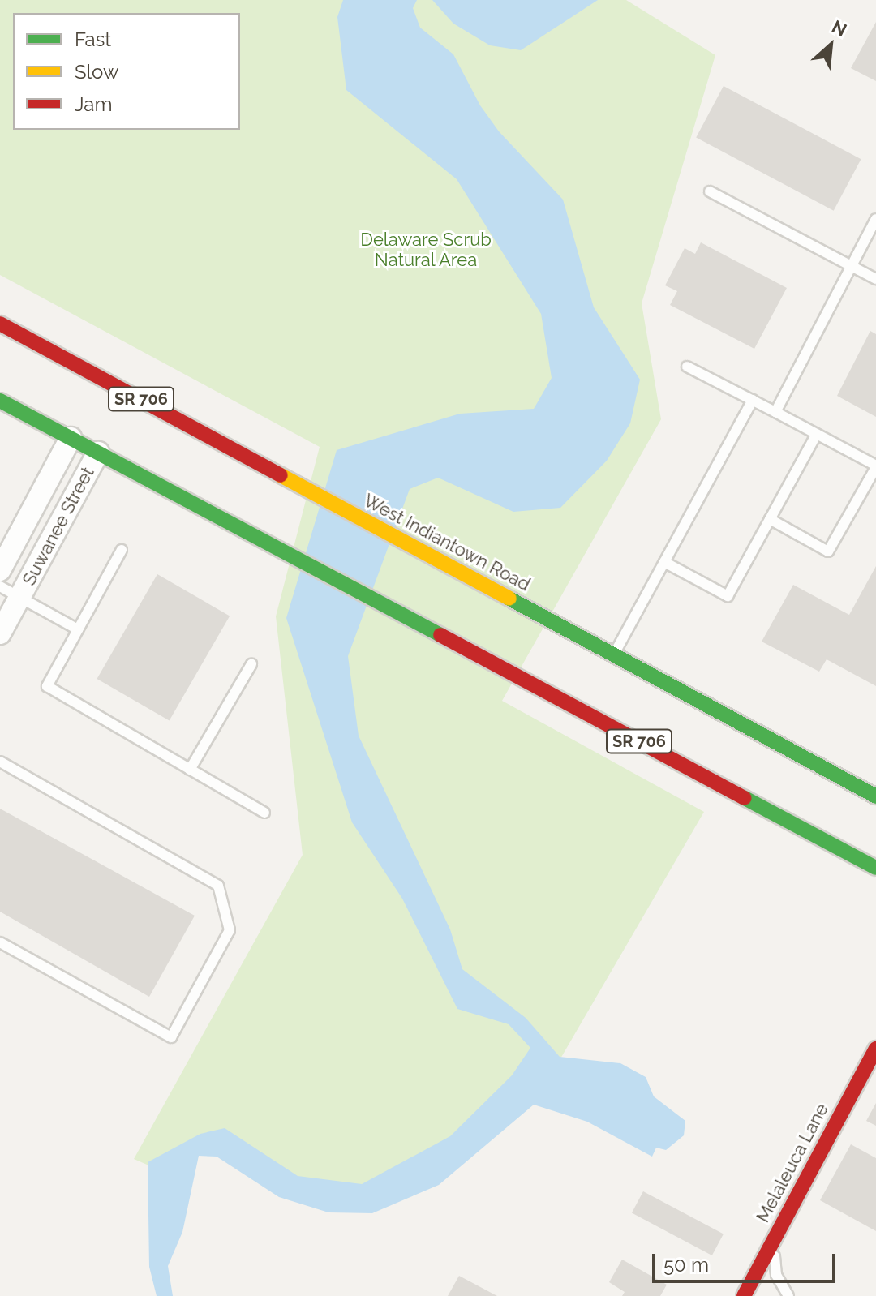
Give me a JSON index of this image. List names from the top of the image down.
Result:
{
  "streets": {
    "main road": ["SR 706", "West Indiantown Road", "Melaleuca Lane"],
    "street": ["Suwanee Street"]
  },
  "crossings": [
    ["SR 706", "Suwanee Street"]
  ],
  "parks": ["Delaware Scrub Natural Area"],
  "legend": ["Fast", "Slow", "Jam"],
  "scale_bar": "50 m",
  "north": "top right"
}
